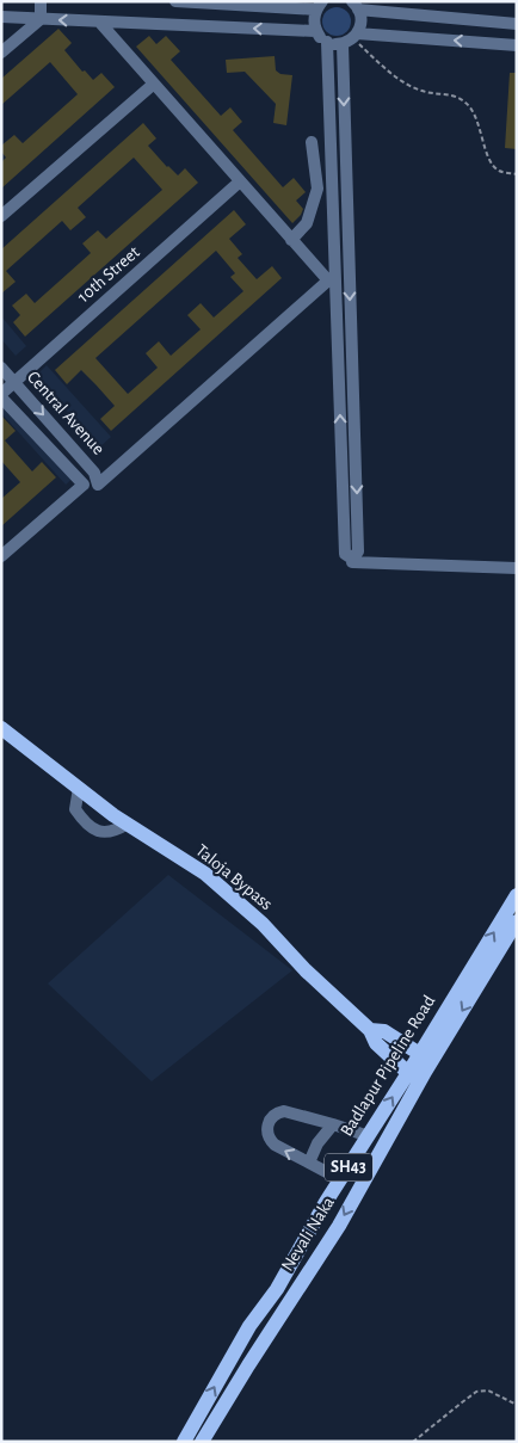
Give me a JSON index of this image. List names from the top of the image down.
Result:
{
  "streets": {
    "main road": [
      "Taloja Bypass",
      "Badlapur Pipeline Road",
      "SH43",
      "Nevali Naka"
    ],
    "street": ["10th Street", "Central Avenue"]
  },
  "crossings": [
    ["10th Street", "Central Avenue"],
    ["Taloja Bypass", "Badlapur Pipeline Road"],
    ["Taloja Bypass", "Nevali Naka"],
    ["Badlapur Pipeline Road", "SH43"],
    ["Badlapur Pipeline Road", "Nevali Naka"]
  ],
  "one_way": ["Nevali Naka"]
}
